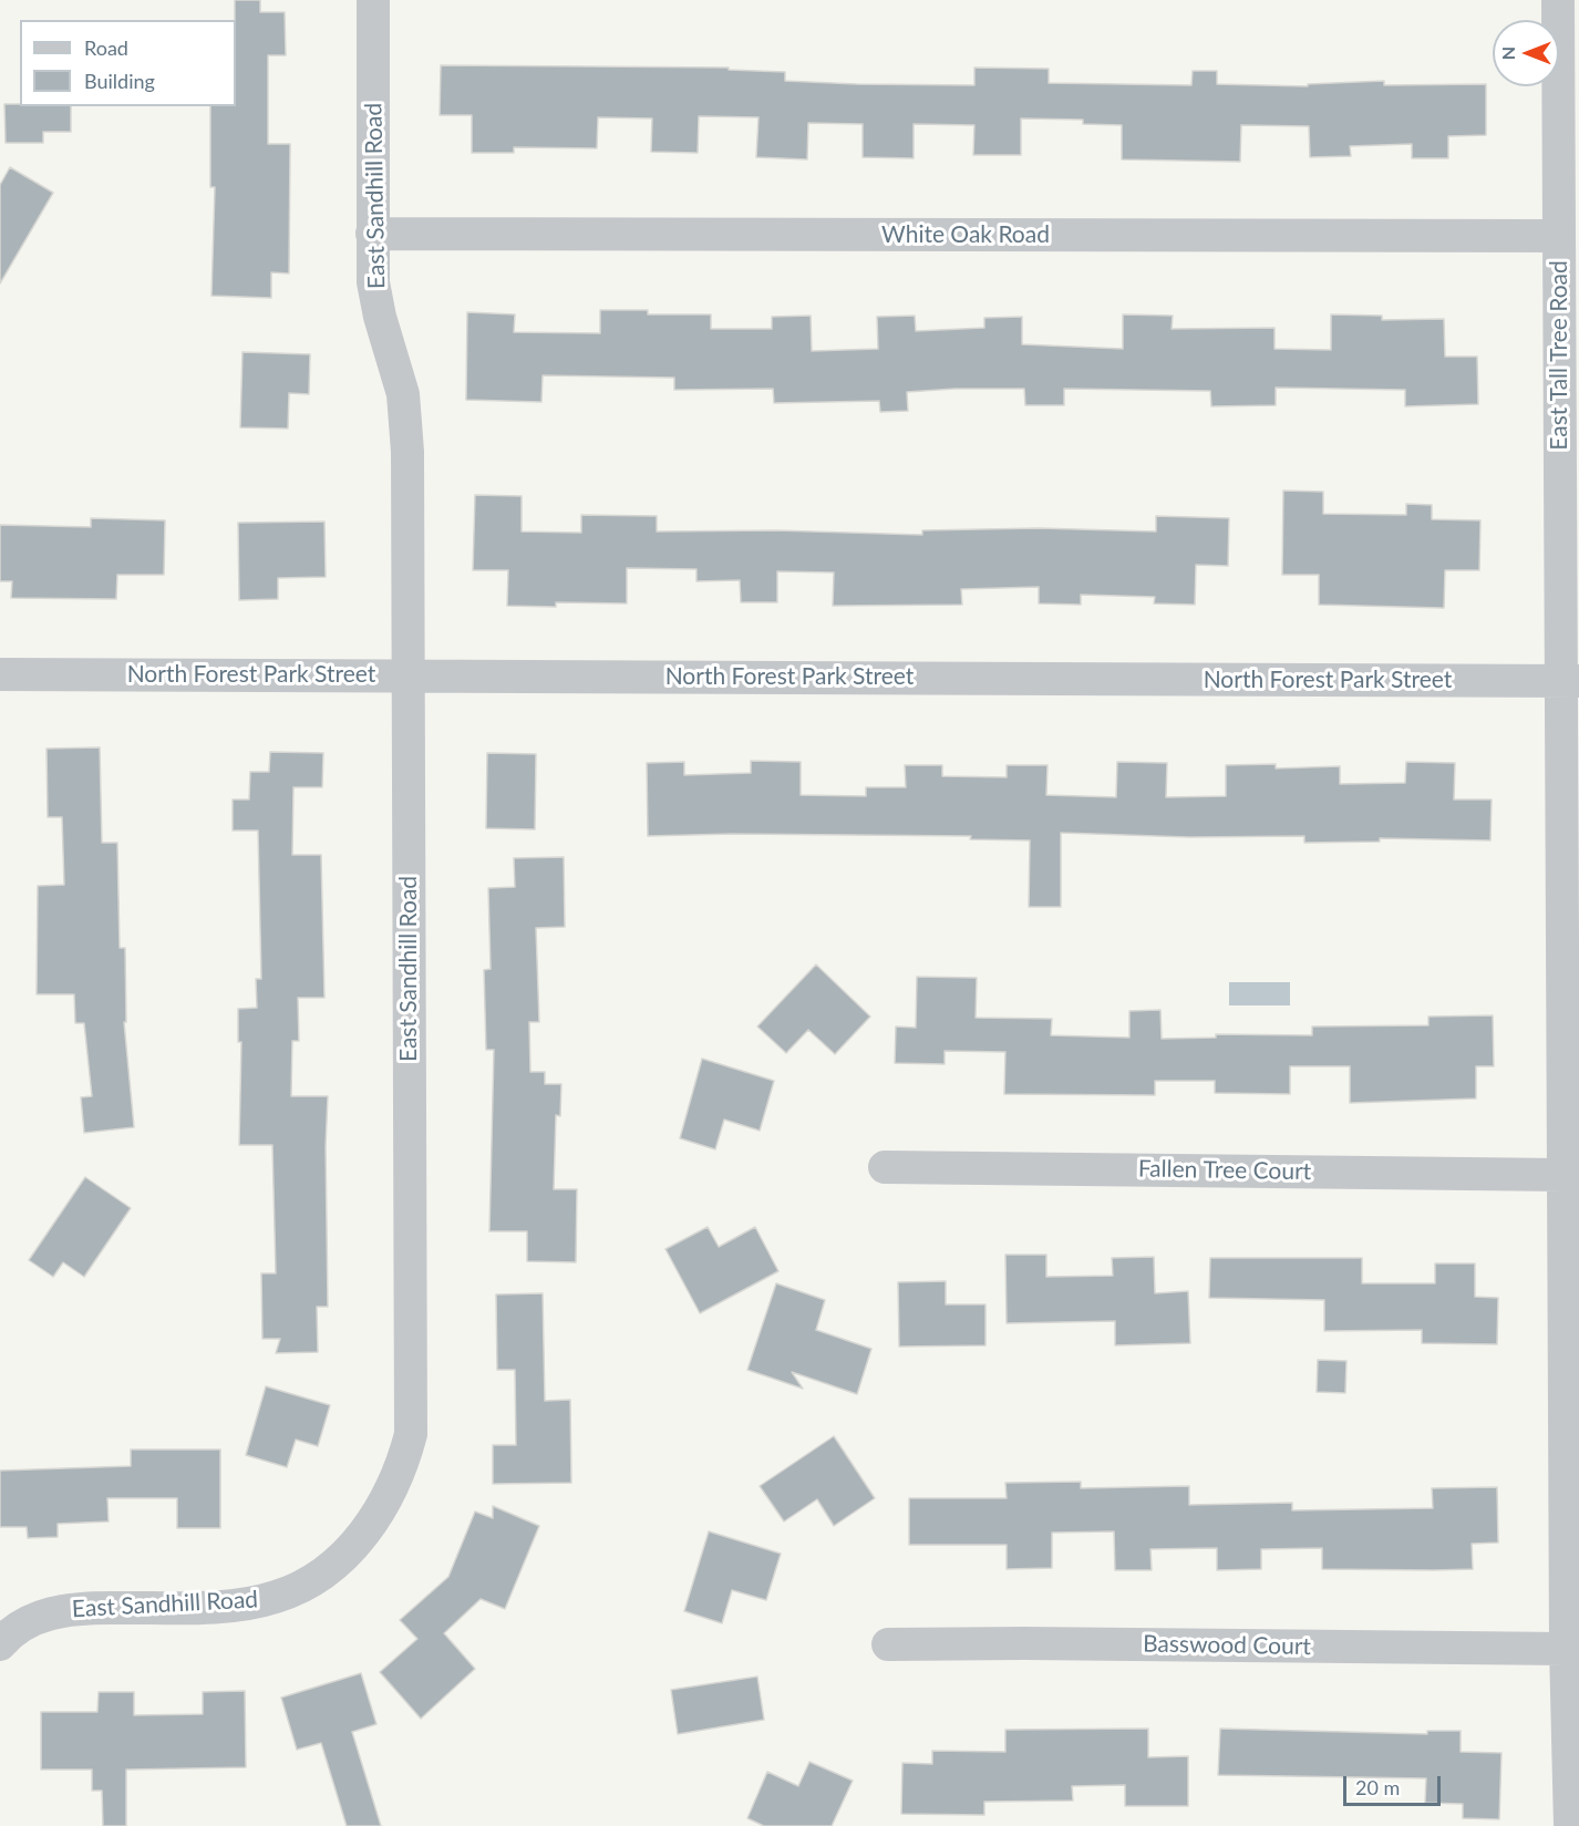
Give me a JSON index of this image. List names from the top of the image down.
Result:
{
  "streets": {
    "street": [
      "East Sandhill Road",
      "White Oak Road",
      "East Tall Tree Road",
      "North Forest Park Street",
      "Fallen Tree Court",
      "Basswood Court"
    ]
  },
  "crossings": [
    ["East Sandhill Road", "White Oak Road"],
    ["East Sandhill Road", "North Forest Park Street"],
    ["White Oak Road", "East Tall Tree Road"],
    ["East Tall Tree Road", "North Forest Park Street"],
    ["East Tall Tree Road", "Fallen Tree Court"],
    ["East Tall Tree Road", "Basswood Court"]
  ],
  "legend": ["Road", "Building"],
  "scale_bar": "20 m",
  "north": "left"
}
